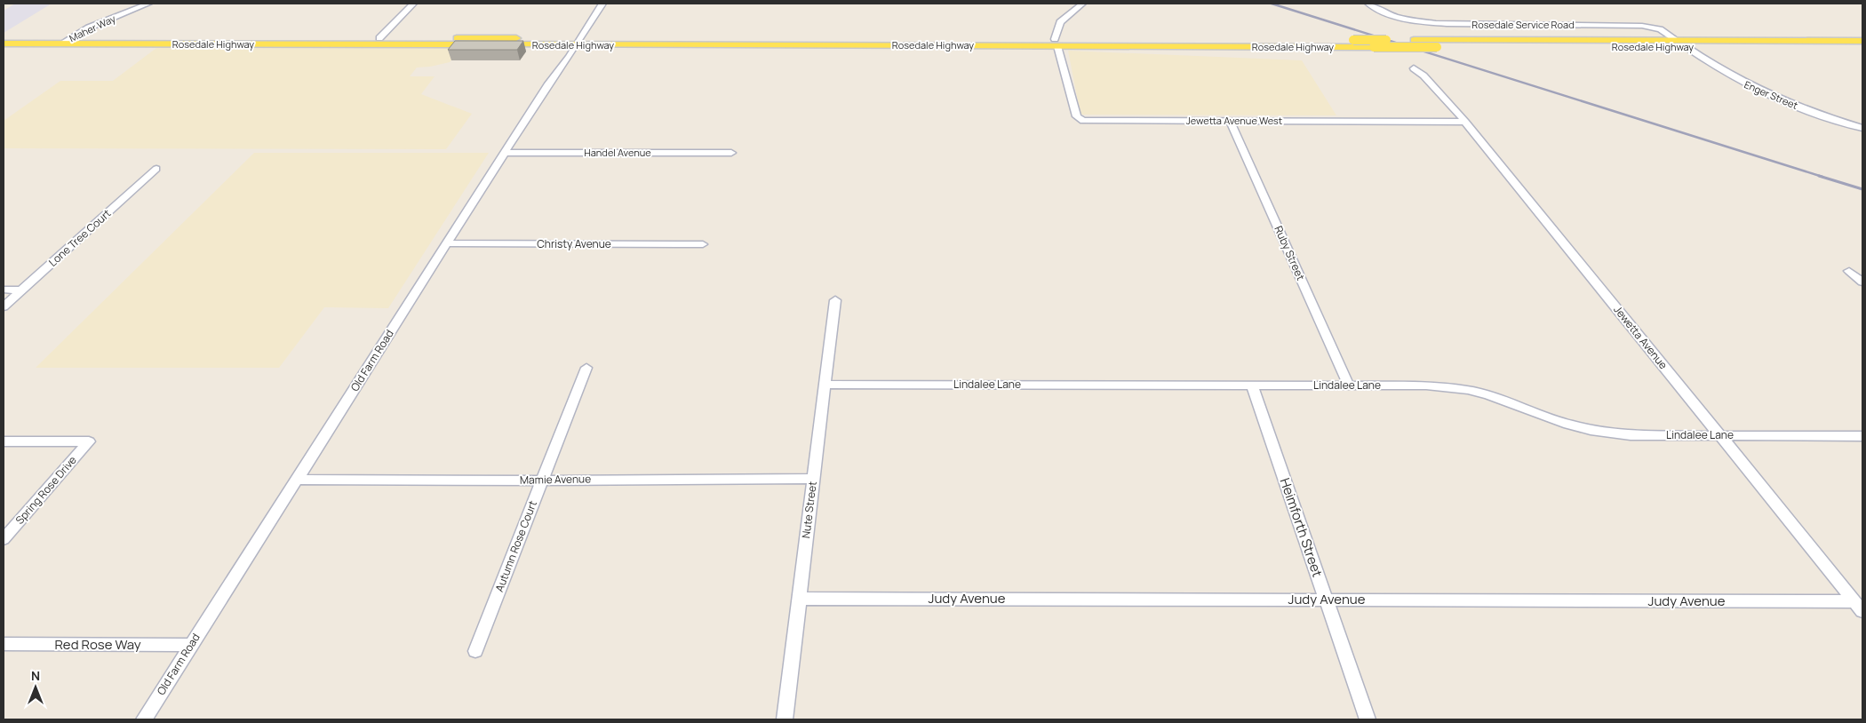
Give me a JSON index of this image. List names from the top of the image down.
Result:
{
  "streets": {
    "main road": ["Rosedale Highway"],
    "street": [
      "Rosedale Service Road",
      "Maher Way",
      "Enger Street",
      "Jewetta Avenue West",
      "Handel Avenue",
      "Lone Tree Court",
      "Christy Avenue",
      "Ruby Street",
      "Jewetta Avenue",
      "Old Farm Road",
      "Lindalee Lane",
      "Mamie Avenue",
      "Spring Rose Drive",
      "Nute Street",
      "Heimforth Street",
      "Autumn Rose Court",
      "Judy Avenue",
      "Red Rose Way"
    ]
  },
  "crossings": [
    ["Rosedale Service Road", "Rosedale Highway"],
    ["Maher Way", "Rosedale Highway"],
    ["Rosedale Highway", "Enger Street"],
    ["Rosedale Highway", "Jewetta Avenue West"],
    ["Rosedale Highway", "Old Farm Road"],
    ["Jewetta Avenue West", "Ruby Street"],
    ["Jewetta Avenue West", "Jewetta Avenue"],
    ["Handel Avenue", "Old Farm Road"],
    ["Christy Avenue", "Old Farm Road"],
    ["Ruby Street", "Lindalee Lane"],
    ["Jewetta Avenue", "Lindalee Lane"],
    ["Jewetta Avenue", "Judy Avenue"],
    ["Old Farm Road", "Mamie Avenue"],
    ["Old Farm Road", "Red Rose Way"],
    ["Lindalee Lane", "Nute Street"],
    ["Lindalee Lane", "Heimforth Street"],
    ["Mamie Avenue", "Nute Street"],
    ["Mamie Avenue", "Autumn Rose Court"],
    ["Nute Street", "Judy Avenue"],
    ["Heimforth Street", "Judy Avenue"]
  ],
  "north": "top"
}
